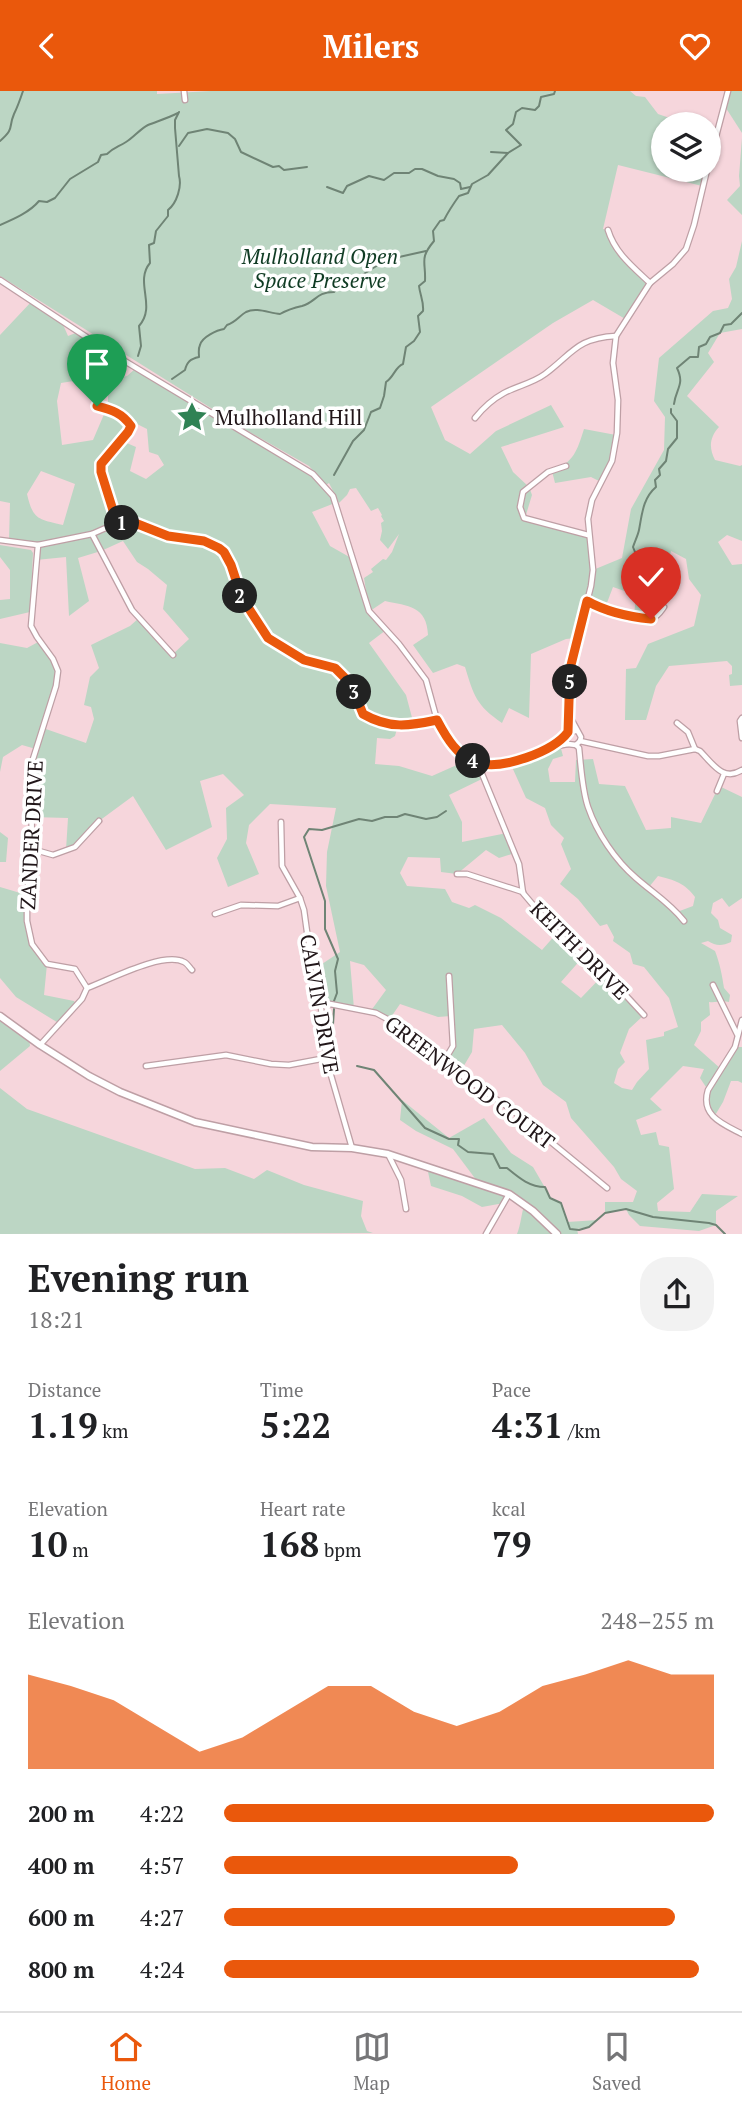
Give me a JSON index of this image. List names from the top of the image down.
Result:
{
  "streets": {
    "street": [
      "ZANDER DRIVE",
      "KEITH DRIVE",
      "CALVIN DRIVE",
      "GREENWOOD COURT"
    ]
  },
  "crossings": [
    ["CALVIN DRIVE", "GREENWOOD COURT"]
  ],
  "parks": ["Mulholland Open Space Preserve"],
  "places": {
    "place": ["Mulholland Hill"]
  },
  "page": {
    "header": "Milers",
    "pins": [
      "1",
      "2",
      "5",
      "3",
      "4"
    ],
    "heading": ["Evening run", "18:21"],
    "stats": [
      ["Distance", "1.19 km"],
      ["Time", "5:22"],
      ["Pace", "4:31 /km"],
      ["Elevation", "10 m"],
      ["Heart rate", "168 bpm"],
      ["kcal", "79"]
    ],
    "chart": ["Elevation", "248–255 m"],
    "list": [
      {
        "name": "200 m",
        "note": "4:22"
      },
      {
        "name": "400 m",
        "note": "4:57"
      },
      {
        "name": "600 m",
        "note": "4:27"
      },
      {
        "name": "800 m",
        "note": "4:24"
      }
    ],
    "tabs": ["Home", "Map", "Saved"]
  }
}
